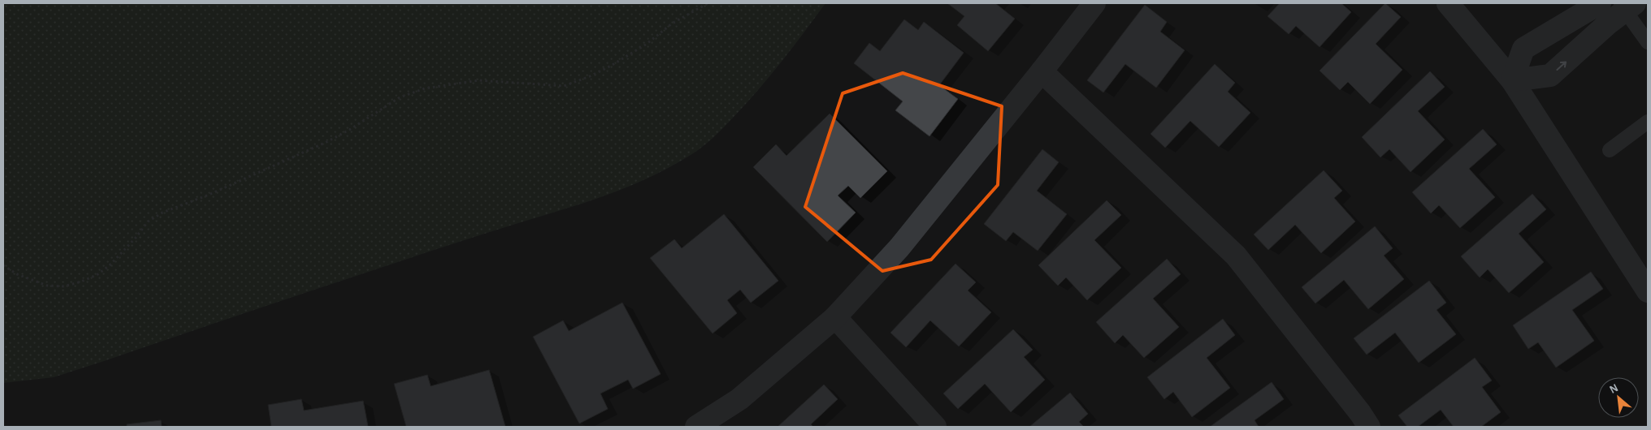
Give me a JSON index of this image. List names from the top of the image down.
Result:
{
  "north": "top left"
}
